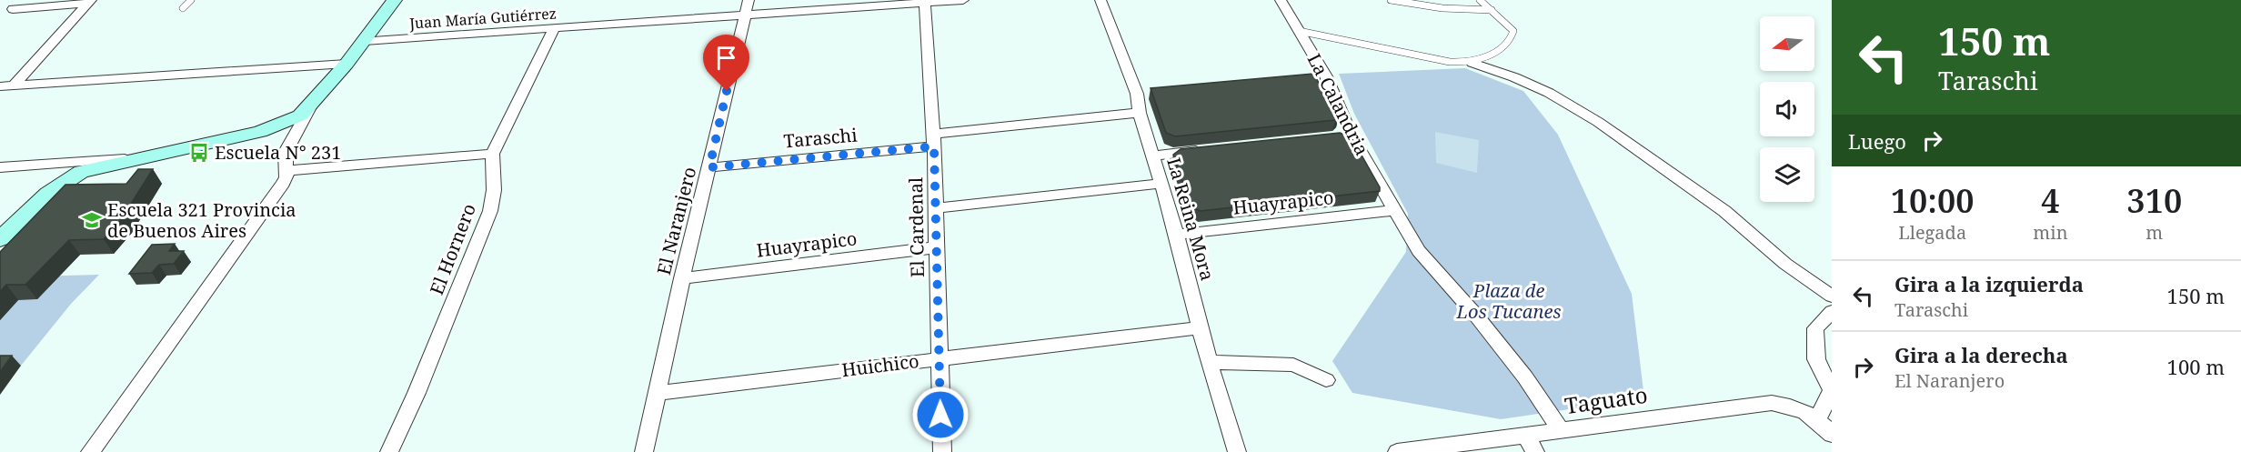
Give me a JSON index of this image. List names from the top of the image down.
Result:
{
  "streets": {
    "street": [
      "Juan María Gutiérrez",
      "La Calandria",
      "Taraschi",
      "Huayrapico",
      "La Reina Mora",
      "El Naranjero",
      "El Cardenal",
      "El Hornero",
      "Huichico",
      "Taguato"
    ]
  },
  "crossings": [
    ["Juan María Gutiérrez", "El Naranjero"],
    ["Juan María Gutiérrez", "El Cardenal"],
    ["Juan María Gutiérrez", "El Hornero"],
    ["La Calandria", "Huayrapico"],
    ["La Calandria", "Taguato"],
    ["Taraschi", "La Reina Mora"],
    ["Taraschi", "El Naranjero"],
    ["Taraschi", "El Cardenal"],
    ["Huayrapico", "La Reina Mora"],
    ["Huayrapico", "El Naranjero"],
    ["Huayrapico", "El Cardenal"],
    ["La Reina Mora", "Huichico"],
    ["El Naranjero", "Huichico"],
    ["El Cardenal", "Huichico"]
  ],
  "parks": ["Plaza de Los Tucanes"],
  "places": {
    "bus stop": ["Escuela N° 231"],
    "school or university": ["Escuela 321 Provincia de Buenos Aires"]
  },
  "north": "left",
  "page": {
    "turn": ["150 m", "Taraschi"],
    "then": "Luego",
    "eta": [
      "10:00",
      "Llegada",
      "4",
      "min",
      "310",
      "m"
    ],
    "list": [
      {
        "name": "Gira a la izquierda",
        "note": "Taraschi",
        "value": "150 m"
      },
      {
        "name": "Gira a la derecha",
        "note": "El Naranjero",
        "value": "100 m"
      }
    ]
  }
}
